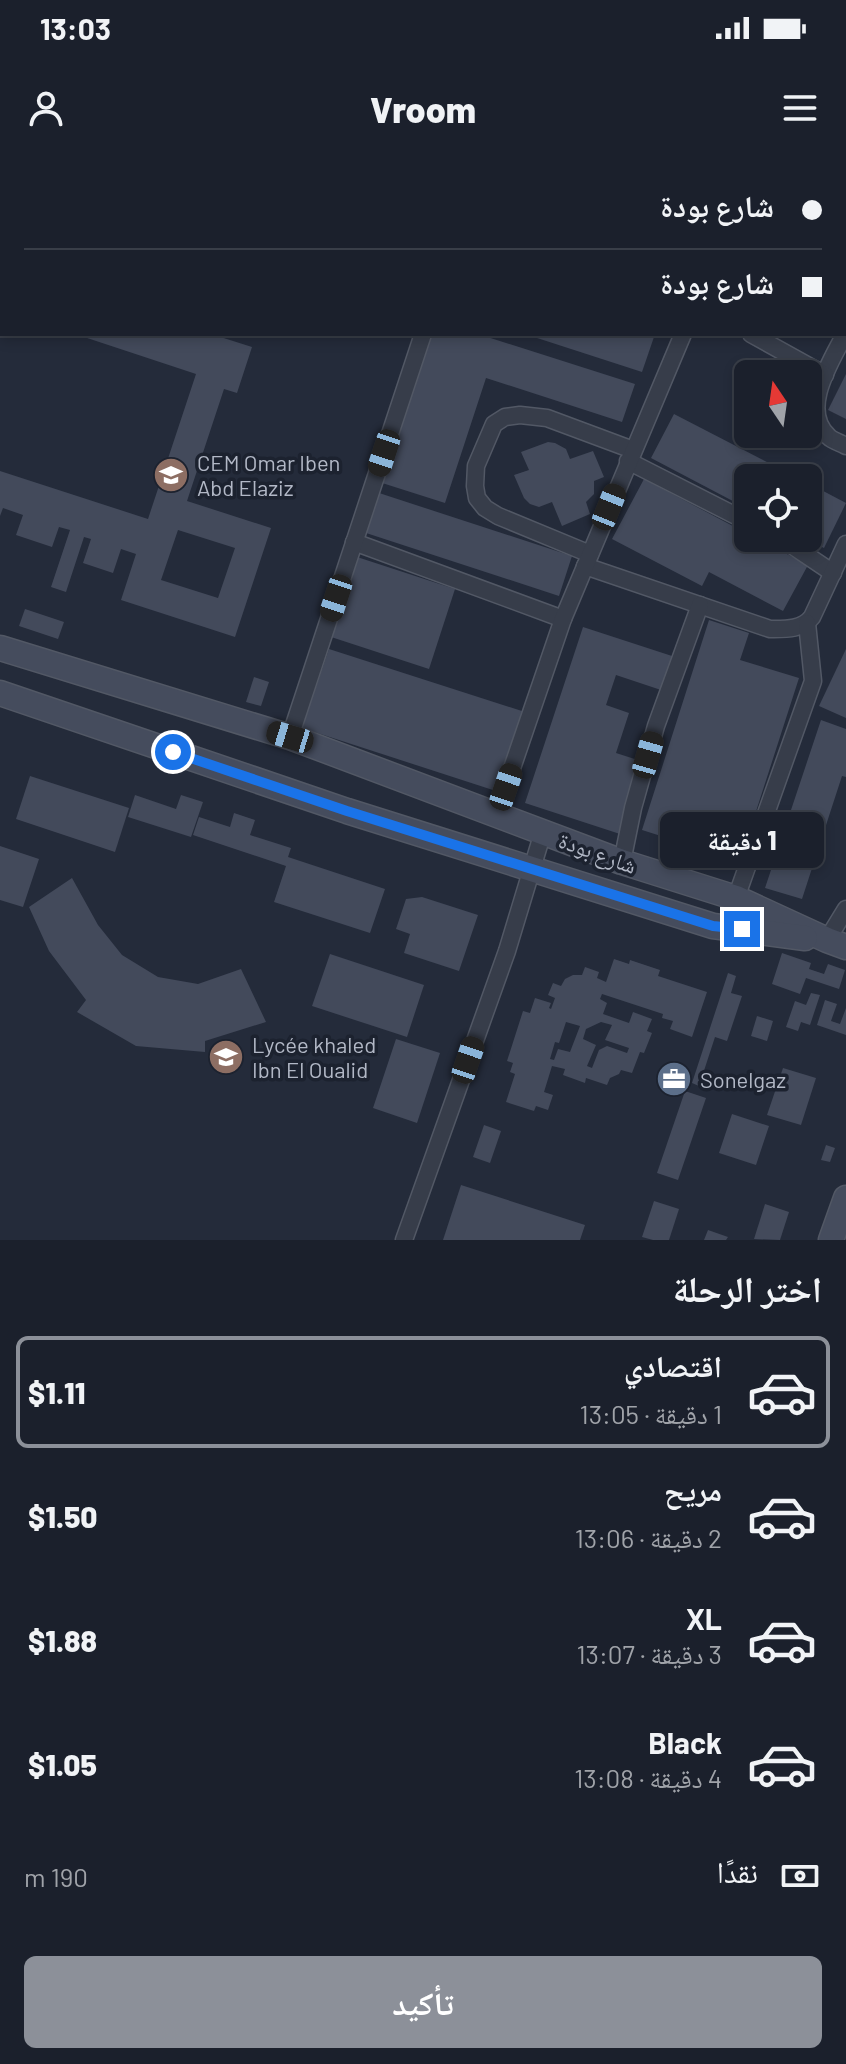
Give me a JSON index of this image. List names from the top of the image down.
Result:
{
  "streets": {
    "street": ["شارع بودة"]
  },
  "places": {
    "school or university": ["CEM Omar Iben Abd Elaziz", "Lycée khaled Ibn El Oualid"],
    "office": ["Sonelgaz"]
  },
  "north": "top",
  "page": {
    "status": "13:03",
    "header": "Vroom",
    "banner": ["شارع بودة", "شارع بودة"],
    "bubble": "1 دقيقة",
    "heading": "اختر الرحلة",
    "list": [
      {
        "name": "اقتصادي",
        "note": "1 دقيقة · 13:05",
        "value": "$1.11"
      },
      {
        "name": "مريح",
        "note": "2 دقيقة · 13:06",
        "value": "$1.50"
      },
      {
        "name": "XL",
        "note": "3 دقيقة · 13:07",
        "value": "$1.88"
      },
      {
        "name": "Black",
        "note": "4 دقيقة · 13:08",
        "value": "$1.05"
      }
    ],
    "pay": ["نقدًا", "190 m"],
    "buttons": "تأكيد"
  }
}
